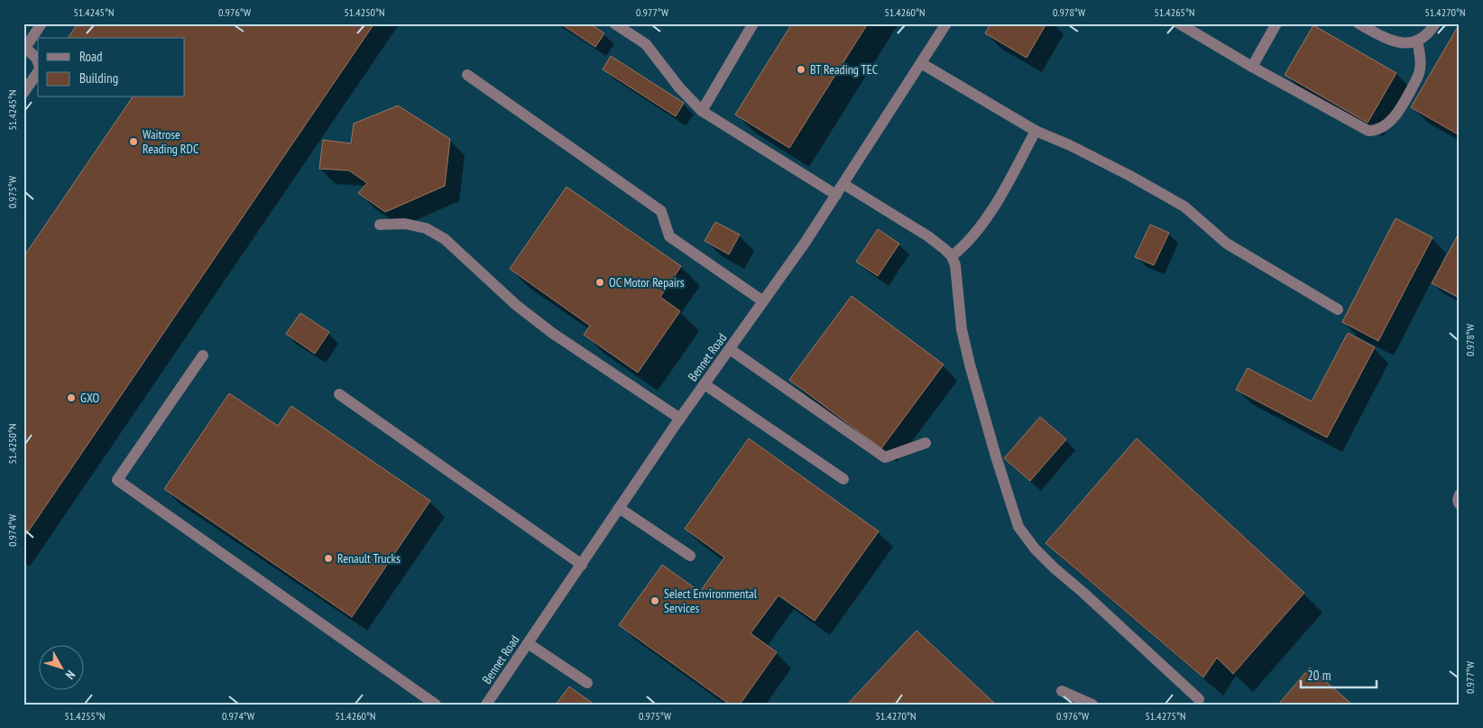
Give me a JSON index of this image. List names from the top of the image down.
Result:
{
  "streets": {
    "street": ["Bennet Road"]
  },
  "places": [
    "BT Reading TEC",
    "Waitrose Reading RDC",
    "OC Motor Repairs",
    "GXO",
    "Renault Trucks",
    "Select Environmental Services"
  ],
  "legend": ["Road", "Building"],
  "scale_bar": "20 m",
  "north": "bottom right",
  "coordinates": [
    "51.4245°N",
    "0.976°W",
    "51.4250°N",
    "0.977°W",
    "51.4260°N",
    "0.978°W",
    "51.4265°N",
    "51.4270°N",
    "0.975°W",
    "0.974°W",
    "51.4255°N",
    "51.4275°N"
  ]
}
